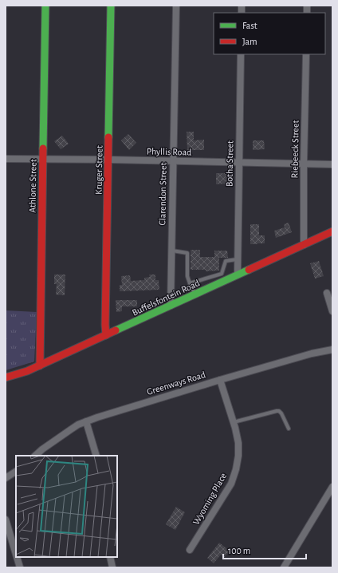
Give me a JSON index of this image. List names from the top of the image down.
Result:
{
  "streets": {
    "street": [
      "Riebeeck Street",
      "Phyllis Road",
      "Botha Street",
      "Kruger Street",
      "Athlone Street",
      "Clarendon Street",
      "Buffelsfontein Road",
      "Greenways Road",
      "Wyoming Place"
    ]
  },
  "crossings": [
    ["Riebeeck Street", "Phyllis Road"],
    ["Riebeeck Street", "Buffelsfontein Road"],
    ["Phyllis Road", "Botha Street"],
    ["Phyllis Road", "Kruger Street"],
    ["Phyllis Road", "Athlone Street"],
    ["Phyllis Road", "Clarendon Street"],
    ["Botha Street", "Buffelsfontein Road"],
    ["Kruger Street", "Buffelsfontein Road"],
    ["Athlone Street", "Buffelsfontein Road"],
    ["Clarendon Street", "Buffelsfontein Road"],
    ["Greenways Road", "Wyoming Place"]
  ],
  "legend": ["Fast", "Jam"],
  "scale_bar": "100 m"
}
